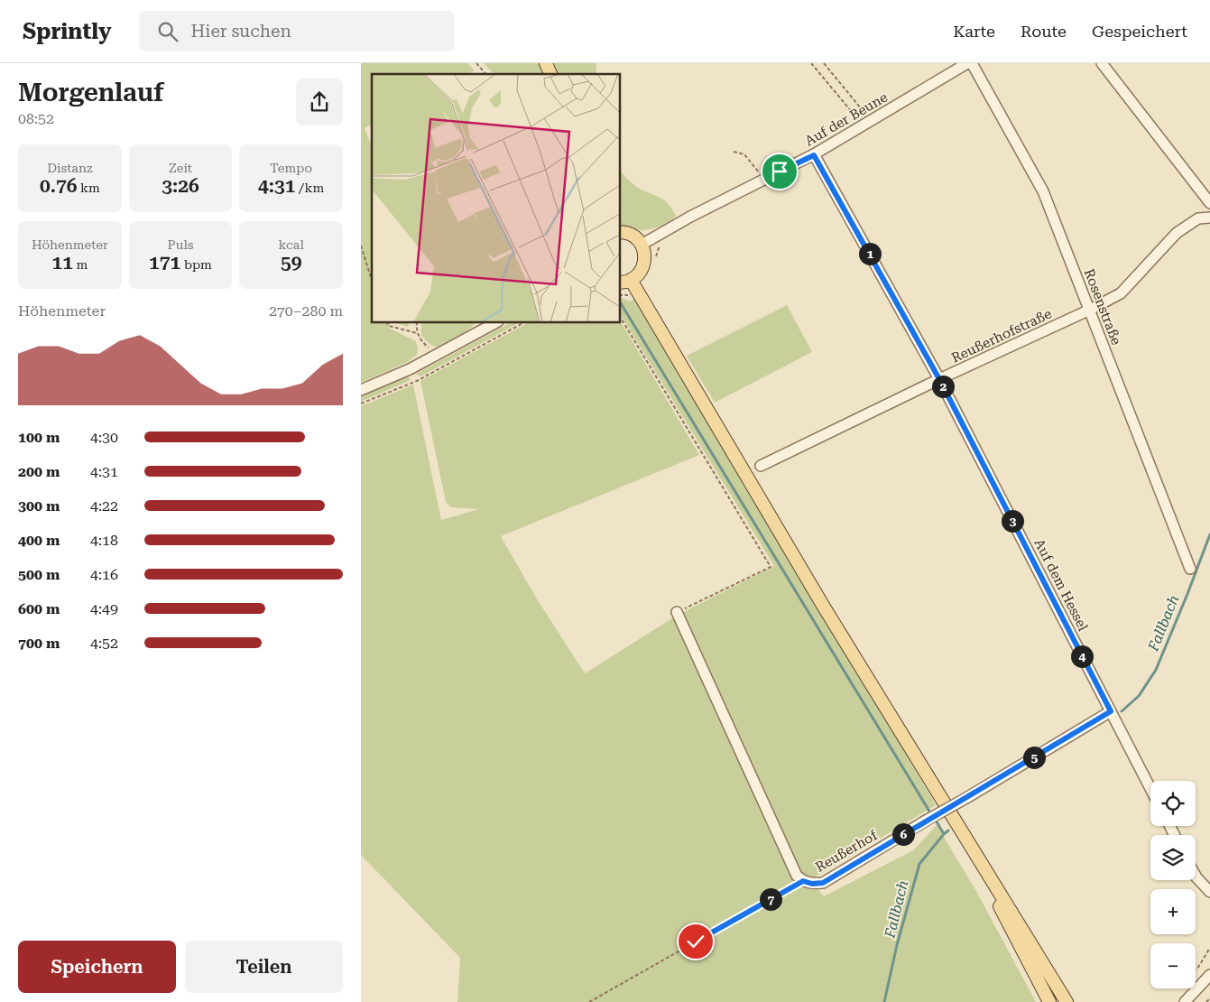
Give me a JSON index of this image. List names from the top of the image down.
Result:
{
  "streets": {
    "street": [
      "Auf der Beune",
      "Rosenstraße",
      "Reußerhofstraße",
      "Auf dem Hessel",
      "Reußerhof"
    ]
  },
  "crossings": [
    ["Auf der Beune", "Auf dem Hessel"],
    ["Rosenstraße", "Reußerhofstraße"],
    ["Reußerhofstraße", "Auf dem Hessel"],
    ["Auf dem Hessel", "Reußerhof"]
  ],
  "water": ["Fallbach"],
  "page": {
    "header": "Sprintly",
    "search": "Hier suchen",
    "nav": ["Karte", "Route", "Gespeichert"],
    "heading": ["Morgenlauf", "08:52"],
    "stats": [
      ["Distanz", "0.76 km"],
      ["Zeit", "3:26"],
      ["Tempo", "4:31 /km"],
      ["Höhenmeter", "11 m"],
      ["Puls", "171 bpm"],
      ["kcal", "59"]
    ],
    "pins": [
      "1",
      "2",
      "3",
      "4",
      "5",
      "6",
      "7"
    ],
    "chart": ["Höhenmeter", "270–280 m"],
    "list": [
      {
        "name": "100 m",
        "note": "4:30"
      },
      {
        "name": "200 m",
        "note": "4:31"
      },
      {
        "name": "300 m",
        "note": "4:22"
      },
      {
        "name": "400 m",
        "note": "4:18"
      },
      {
        "name": "500 m",
        "note": "4:16"
      },
      {
        "name": "600 m",
        "note": "4:49"
      },
      {
        "name": "700 m",
        "note": "4:52"
      }
    ],
    "map_buttons": ["+", "−"],
    "buttons": ["Speichern", "Teilen"]
  }
}
